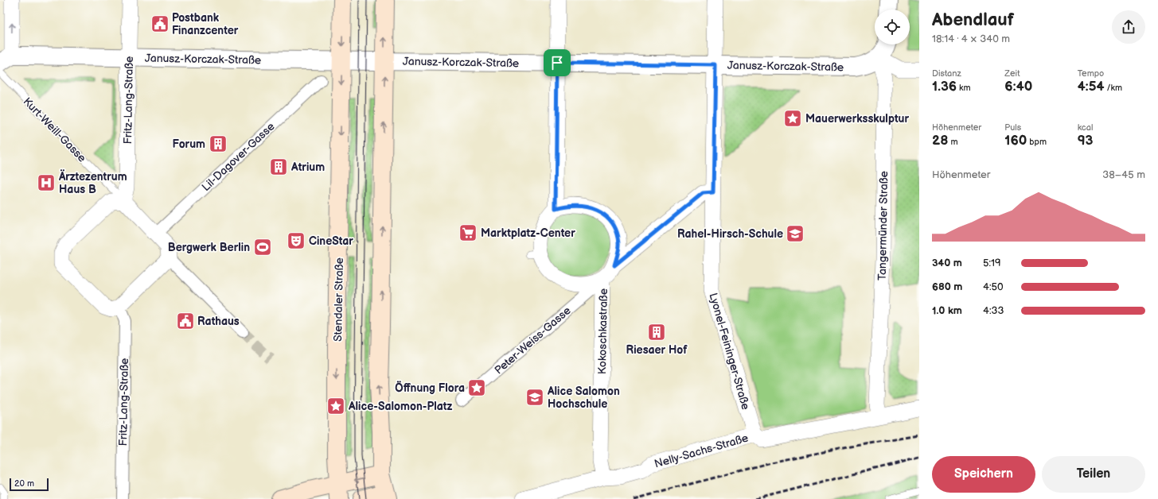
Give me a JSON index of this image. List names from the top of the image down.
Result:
{
  "streets": {
    "main road": ["Stendaler Straße"],
    "street": [
      "Janusz-Korczak-Straße",
      "Fritz-Lang-Straße",
      "Lil-Dagover-Gasse",
      "Tangermünder Straße",
      "Kokoschkastraße",
      "Peter-Weiss-Gasse",
      "Lyonel-Feininger-Straße",
      "Nelly-Sachs-Straße"
    ],
    "lane": ["Kurt-Weill-Gasse"]
  },
  "crossings": [
    ["Janusz-Korczak-Straße", "Fritz-Lang-Straße"],
    ["Janusz-Korczak-Straße", "Tangermünder Straße"],
    ["Janusz-Korczak-Straße", "Stendaler Straße"],
    ["Janusz-Korczak-Straße", "Lyonel-Feininger-Straße"],
    ["Fritz-Lang-Straße", "Kurt-Weill-Gasse"],
    ["Fritz-Lang-Straße", "Lil-Dagover-Gasse"],
    ["Kurt-Weill-Gasse", "Lil-Dagover-Gasse"],
    ["Tangermünder Straße", "Nelly-Sachs-Straße"],
    ["Kokoschkastraße", "Peter-Weiss-Gasse"],
    ["Kokoschkastraße", "Nelly-Sachs-Straße"],
    ["Lyonel-Feininger-Straße", "Nelly-Sachs-Straße"]
  ],
  "places": {
    "public building": ["Postbank Finanzcenter", "Rathaus"],
    "place": ["Mauerwerksskulptur", "Öffnung Flora", "Alice-Salomon-Platz"],
    "building": ["Forum", "Atrium", "Riesaer Hof"],
    "hospital": ["Ärztezentrum Haus B"],
    "supermarket": ["Marktplatz-Center"],
    "school or university": ["Rahel-Hirsch-Schule", "Alice Salomon Hochschule"],
    "theatre": ["CineStar"],
    "sports": ["Bergwerk Berlin"]
  },
  "scale_bar": "20 m",
  "page": {
    "heading": ["Abendlauf", "18:14 · 4 × 340 m"],
    "stats": [
      ["Distanz", "1.36 km"],
      ["Zeit", "6:40"],
      ["Tempo", "4:54 /km"],
      ["Höhenmeter", "28 m"],
      ["Puls", "160 bpm"],
      ["kcal", "93"]
    ],
    "chart": ["Höhenmeter", "38–45 m"],
    "list": [
      {
        "name": "340 m",
        "note": "5:19"
      },
      {
        "name": "680 m",
        "note": "4:50"
      },
      {
        "name": "1.0 km",
        "note": "4:33"
      }
    ],
    "buttons": ["Speichern", "Teilen"],
    "scale": "20 m"
  }
}
